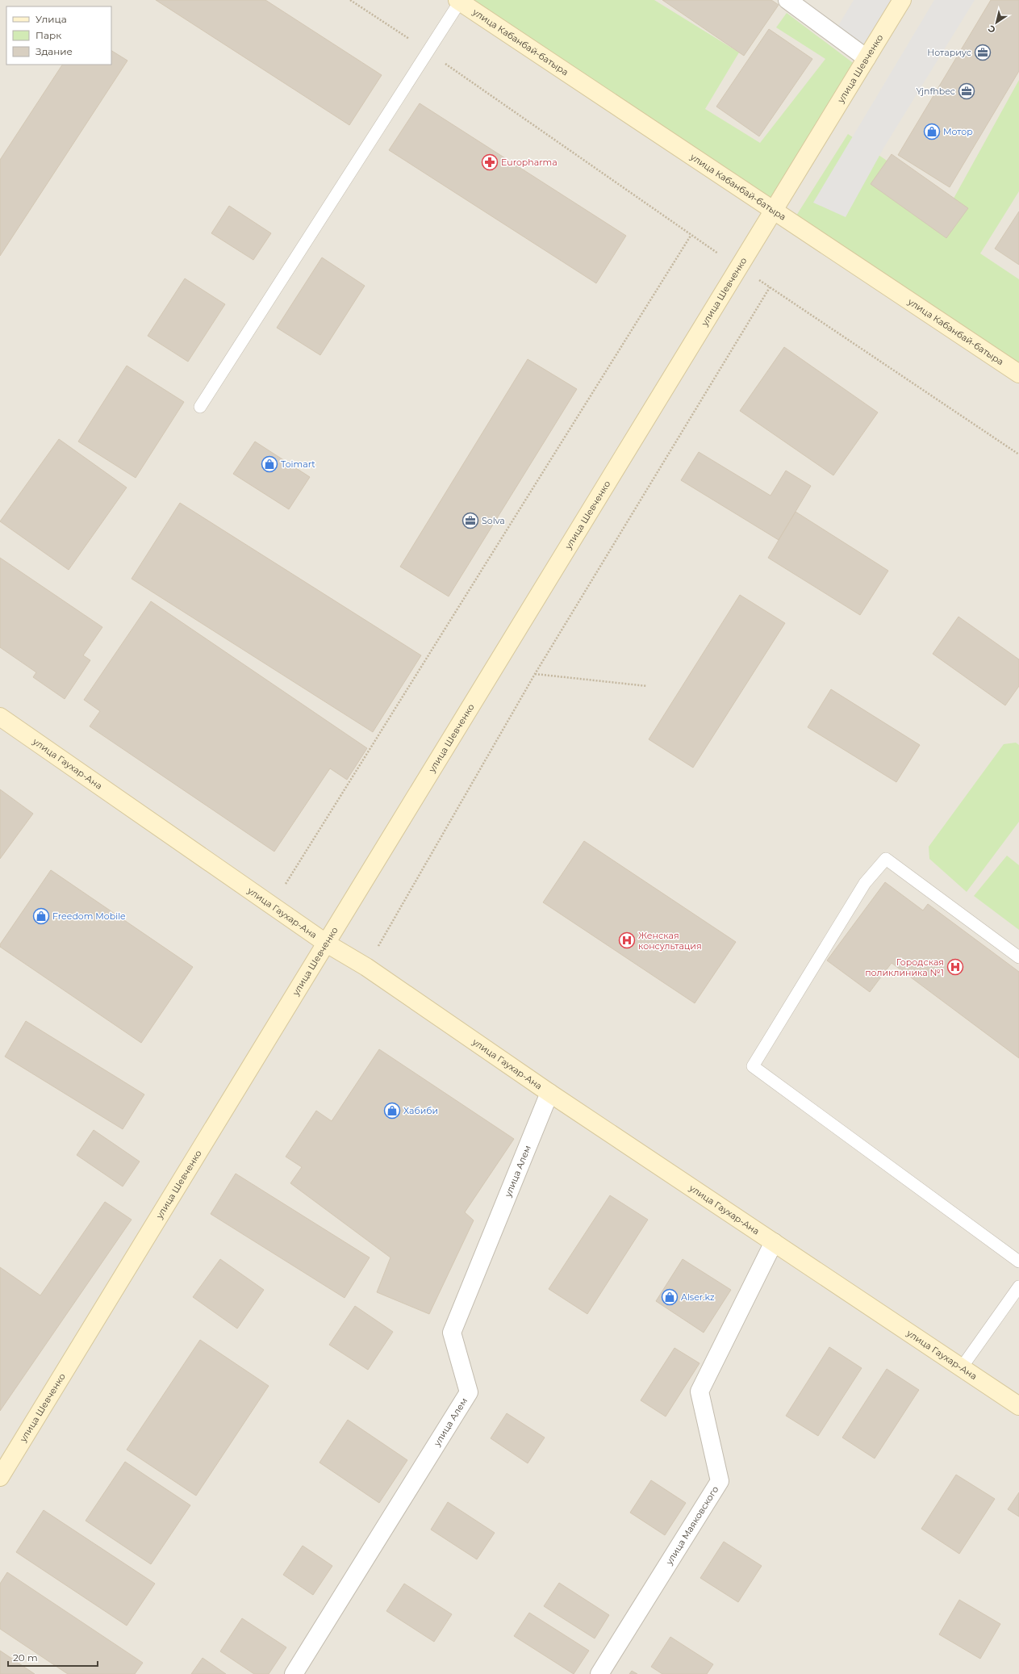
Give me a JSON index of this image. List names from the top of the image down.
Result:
{
  "streets": {
    "street": [
      "улица Кабанбай-батыра",
      "улица Шевченко",
      "улица Гаухар-Ана",
      "улица Алем",
      "улица Маяковского"
    ]
  },
  "crossings": [
    ["улица Кабанбай-батыра", "улица Шевченко"],
    ["улица Шевченко", "улица Гаухар-Ана"],
    ["улица Гаухар-Ана", "улица Алем"],
    ["улица Гаухар-Ана", "улица Маяковского"]
  ],
  "places": {
    "office": ["Нотариус", "Yjnfhbec", "Solva"],
    "shop": [
      "Мотор",
      "Toimart",
      "Freedom Mobile",
      "Хабиби",
      "Alser.kz"
    ],
    "pharmacy": ["Europharma"],
    "hospital": ["Женская консультация", "Городская поликлиника №1"]
  },
  "legend": ["Улица", "Парк", "Здание"],
  "scale_bar": "20 m",
  "north": "bottom left"
}
